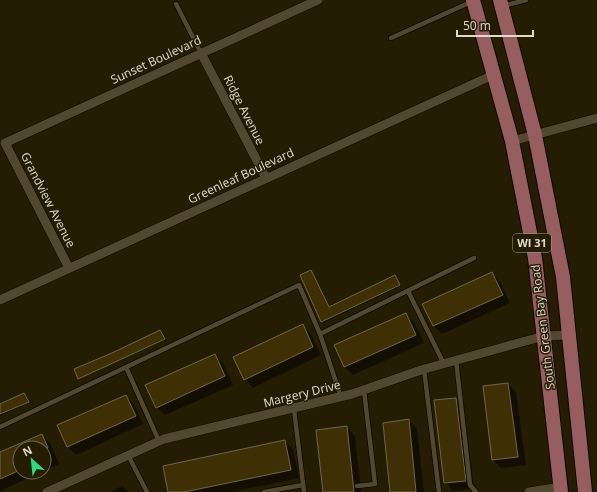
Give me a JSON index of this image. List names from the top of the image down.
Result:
{
  "streets": {
    "main road": ["WI 31", "South Green Bay Road"],
    "street": [
      "Sunset Boulevard",
      "Ridge Avenue",
      "Greenleaf Boulevard",
      "Grandview Avenue",
      "Margery Drive"
    ]
  },
  "crossings": [
    ["Sunset Boulevard", "Ridge Avenue"],
    ["Sunset Boulevard", "Grandview Avenue"],
    ["Ridge Avenue", "Greenleaf Boulevard"],
    ["Greenleaf Boulevard", "Grandview Avenue"],
    ["Greenleaf Boulevard", "South Green Bay Road"],
    ["South Green Bay Road", "Margery Drive"]
  ],
  "scale_bar": "50 m",
  "north": "top left"
}
